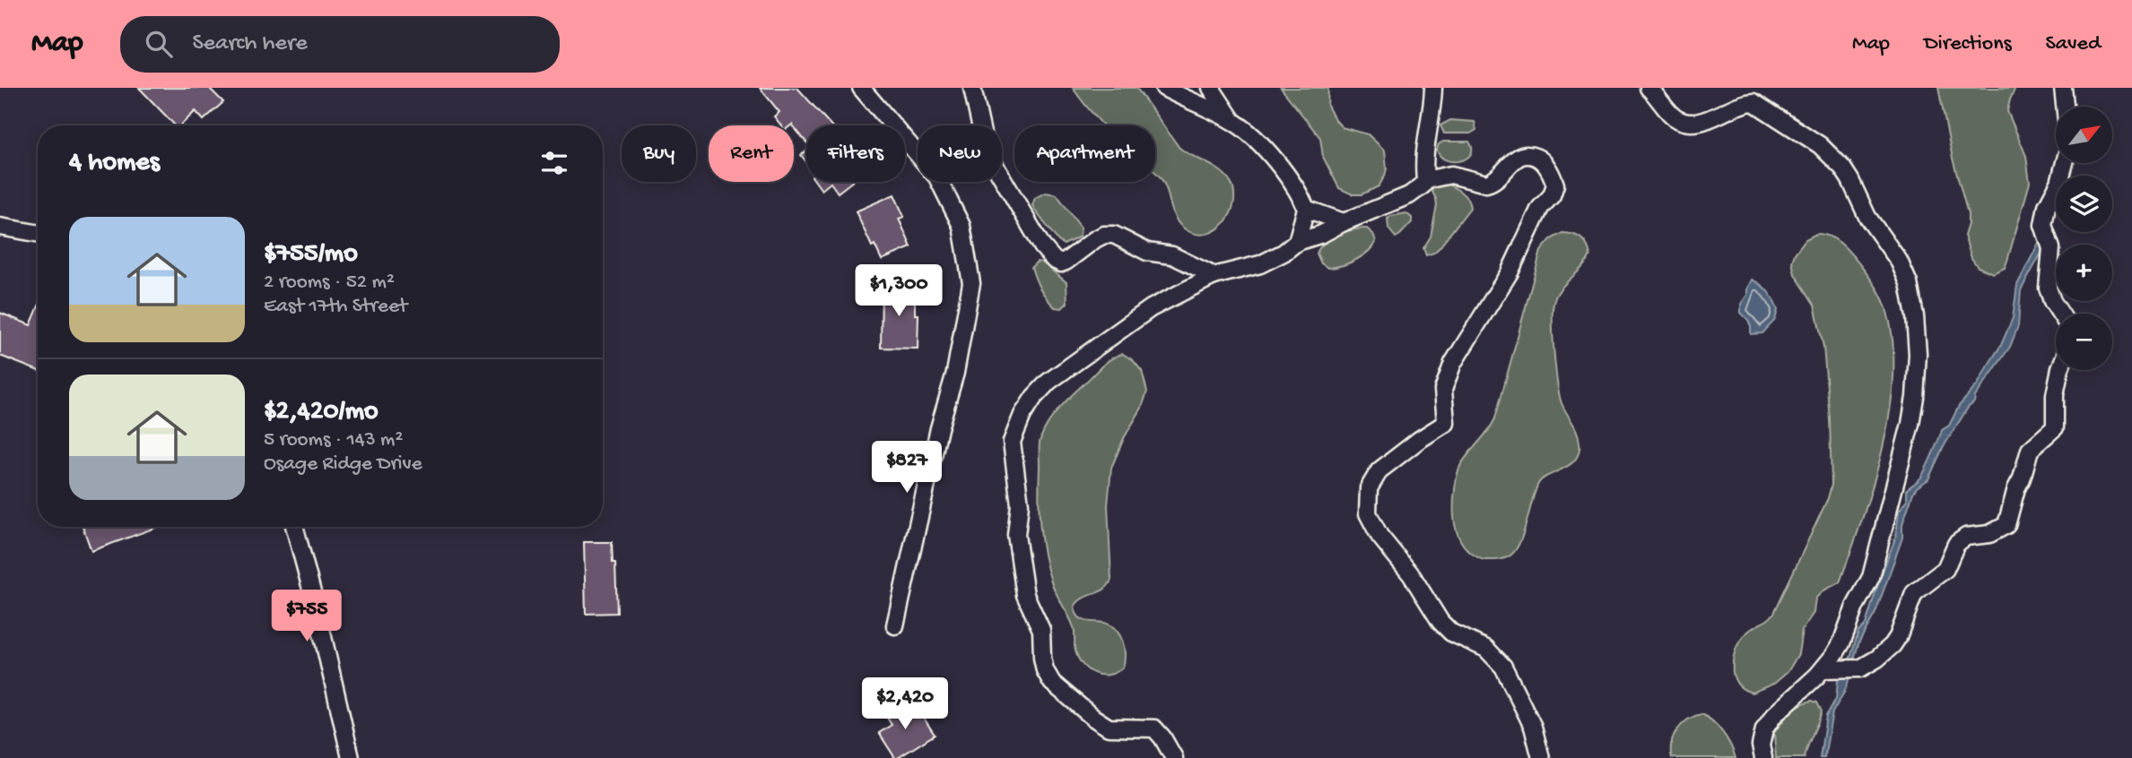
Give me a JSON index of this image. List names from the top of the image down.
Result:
{
  "north": "top right",
  "page": {
    "header": "Map",
    "search": "Search here",
    "nav": ["Map", "Directions", "Saved"],
    "map_buttons": ["+", "−"],
    "chip": [
      "Buy",
      "Rent",
      "Filters",
      "New",
      "Apartment"
    ],
    "heading": "4 homes",
    "list": [
      {
        "name": "$755/mo",
        "note": "2 rooms · 52 m² · East 17th Street"
      },
      {
        "name": "$2,420/mo",
        "note": "5 rooms · 143 m² · Osage Ridge Drive"
      }
    ],
    "price": [
      "$1,300",
      "$827",
      "$755",
      "$2,420"
    ]
  }
}
